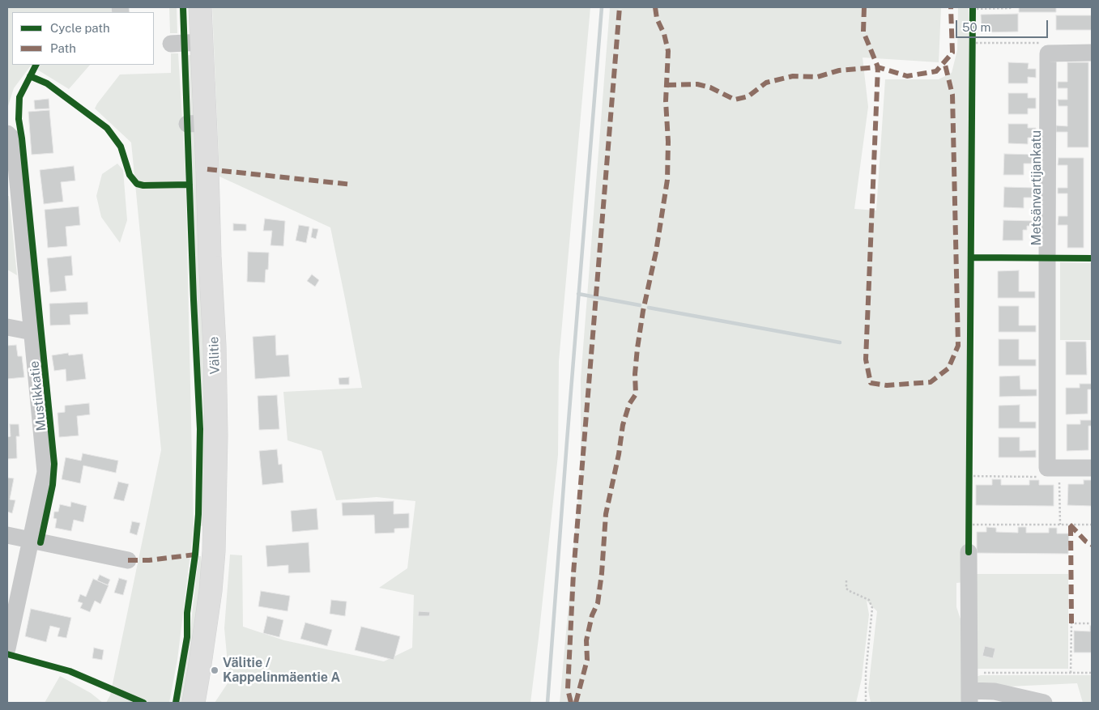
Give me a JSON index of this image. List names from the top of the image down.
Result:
{
  "streets": {
    "main road": ["Välitie"],
    "street": ["Metsänvartijankatu", "Mustikkatie"]
  },
  "places": ["Välitie / Kappelinmäentie A"],
  "legend": ["Cycle path", "Path"],
  "scale_bar": "50 m"
}
